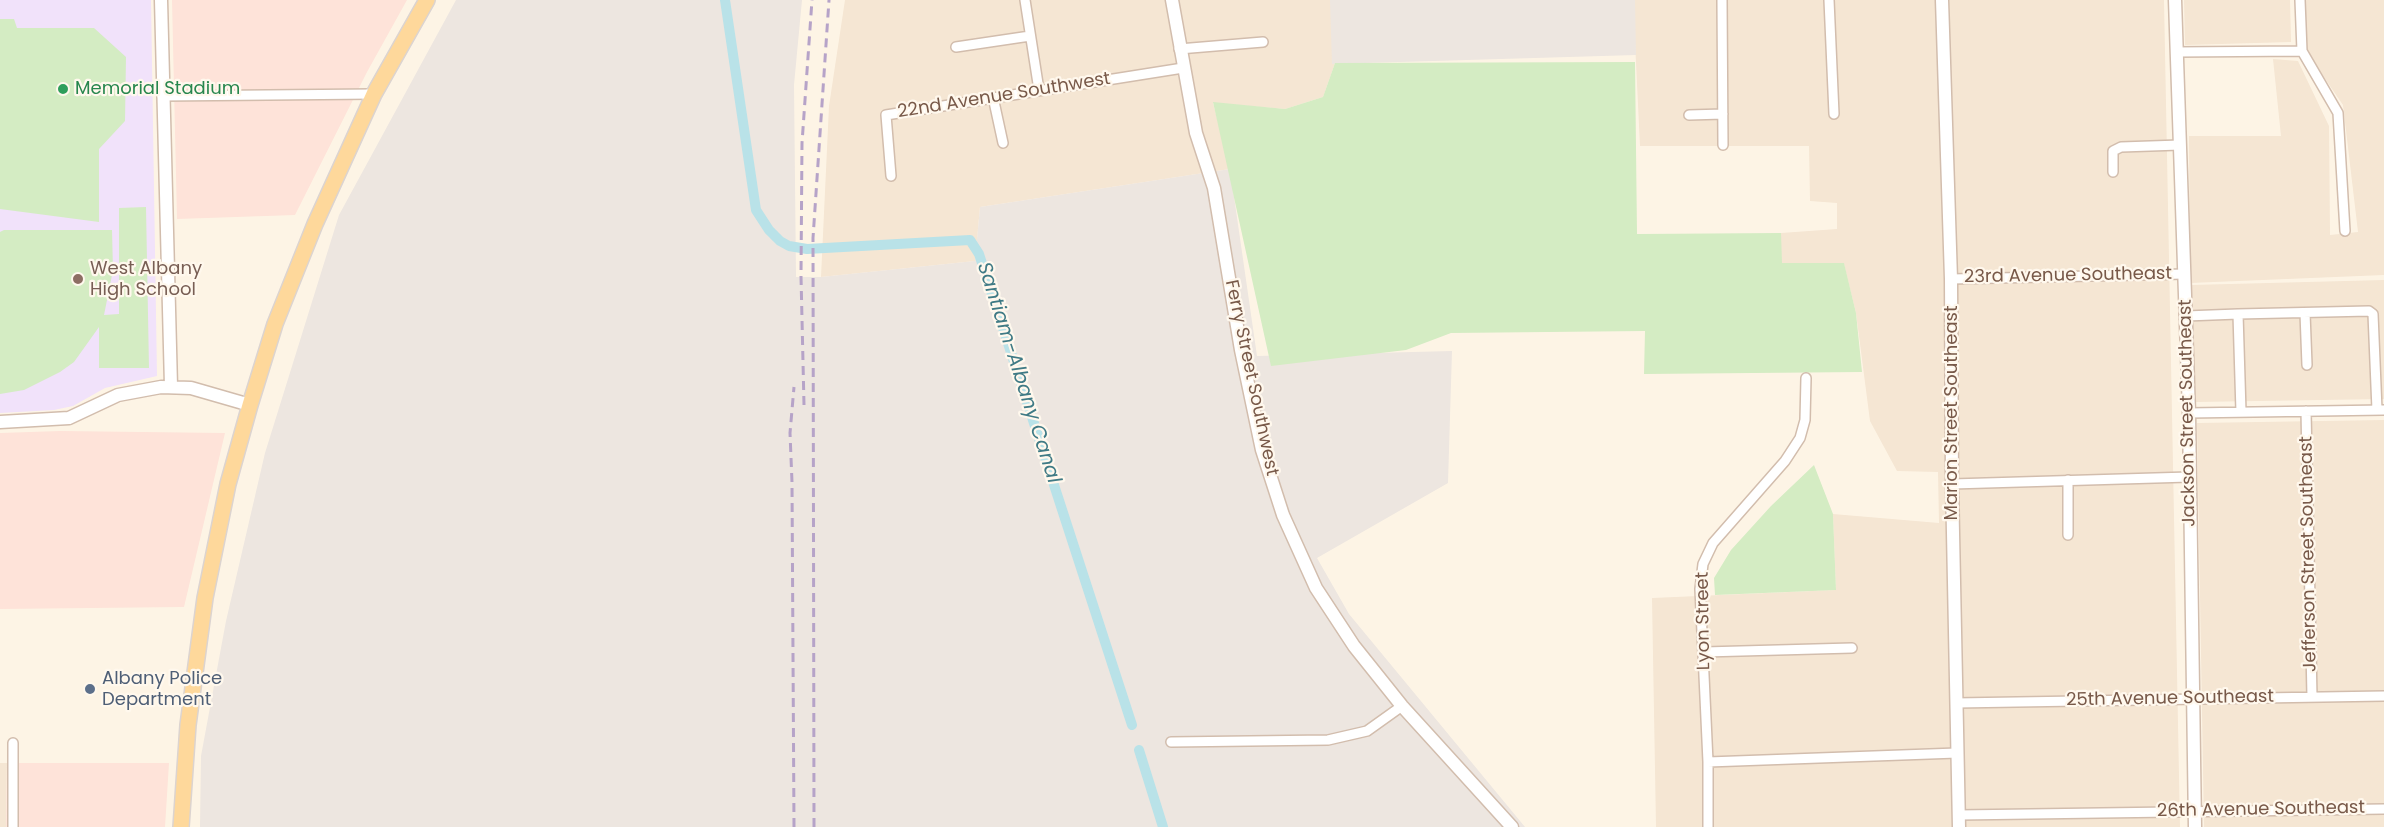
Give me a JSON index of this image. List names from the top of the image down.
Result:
{
  "streets": {
    "street": [
      "22nd Avenue Southwest",
      "23rd Avenue Southeast",
      "Ferry Street Southwest",
      "Marion Street Southeast",
      "Jackson Street Southeast",
      "Jefferson Street Southeast",
      "Lyon Street",
      "25th Avenue Southeast",
      "26th Avenue Southeast"
    ]
  },
  "crossings": [
    ["22nd Avenue Southwest", "Ferry Street Southwest"],
    ["23rd Avenue Southeast", "Marion Street Southeast"],
    ["23rd Avenue Southeast", "Jackson Street Southeast"],
    ["Marion Street Southeast", "25th Avenue Southeast"],
    ["Marion Street Southeast", "26th Avenue Southeast"],
    ["Jackson Street Southeast", "25th Avenue Southeast"],
    ["Jackson Street Southeast", "26th Avenue Southeast"],
    ["Jefferson Street Southeast", "25th Avenue Southeast"]
  ],
  "water": ["Santiam-Albany Canal"],
  "places": ["Memorial Stadium", "West Albany High School", "Albany Police Department"]
}
